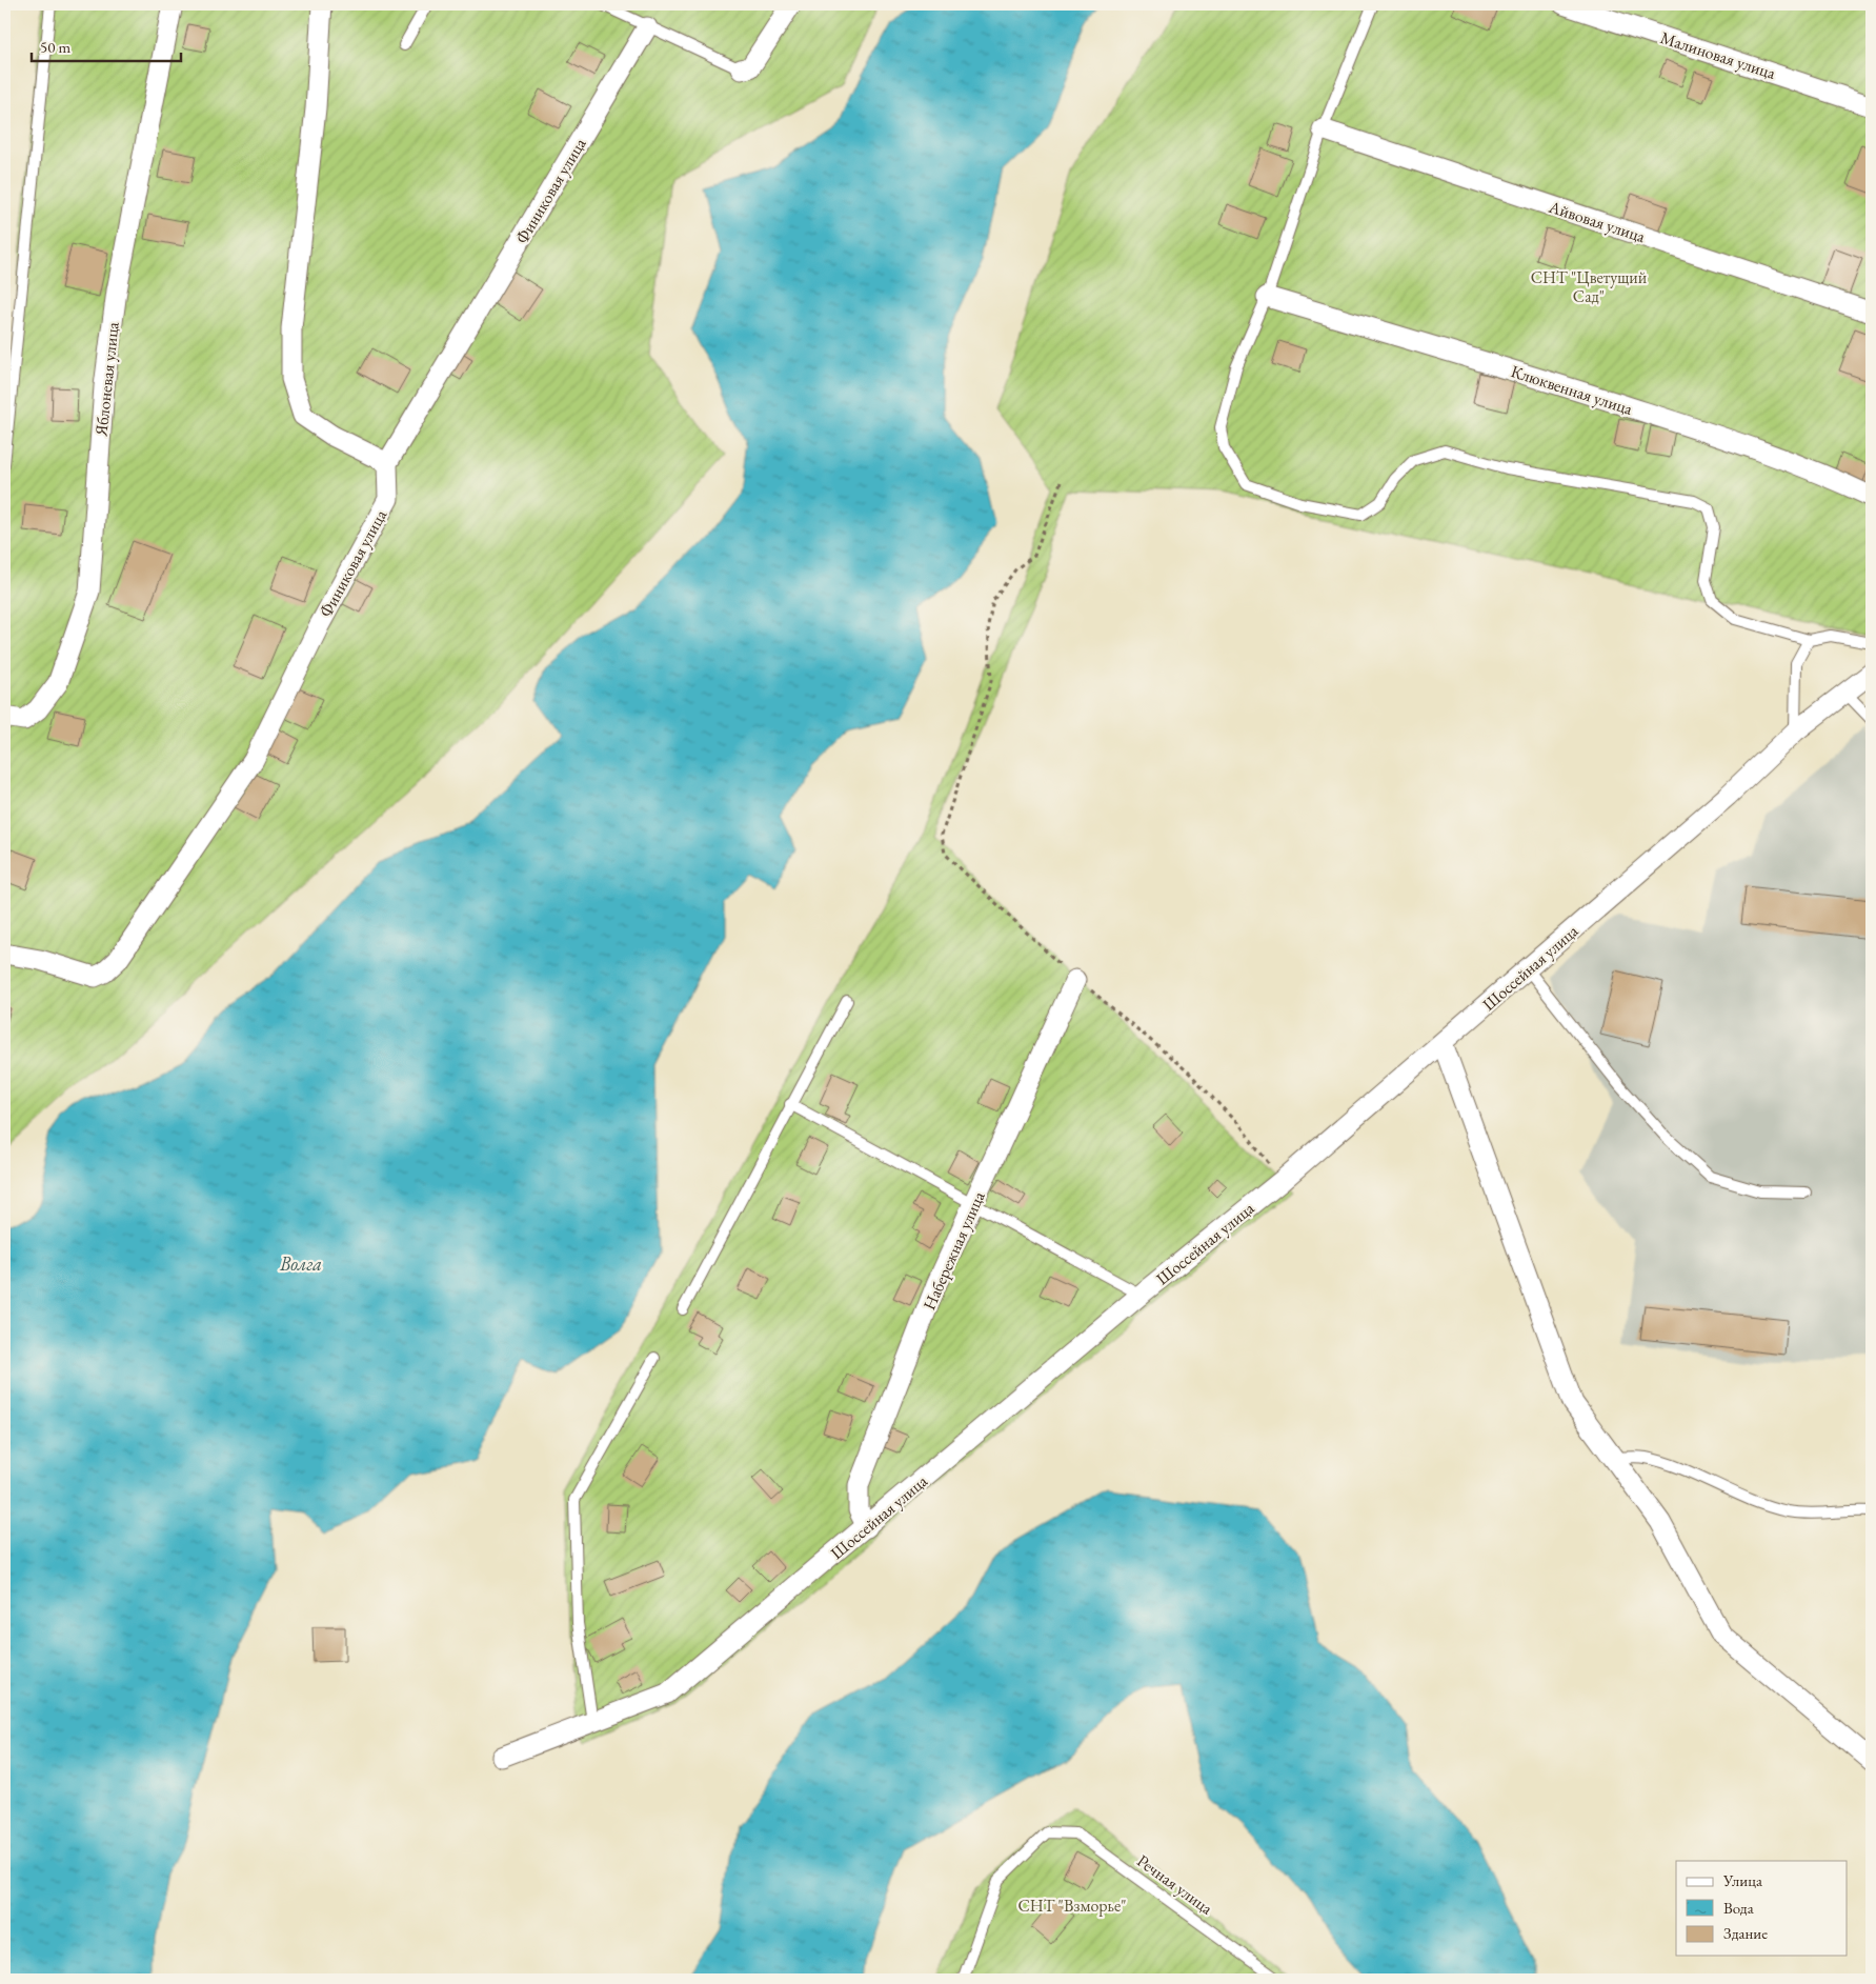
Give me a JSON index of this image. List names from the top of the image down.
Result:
{
  "streets": {
    "street": [
      "Малиновая улица",
      "Финиковая улица",
      "Айвовая улица",
      "Яблоневая улица",
      "Клюквенная улица",
      "Шоссейная улица",
      "Набережная улица"
    ],
    "lane": ["Речная улица"]
  },
  "crossings": [
    ["Шоссейная улица", "Набережная улица"]
  ],
  "water": ["Волга"],
  "parks": ["СНТ \"Цветущий Сад\"", "СНТ \"Взморье\""],
  "legend": ["Улица", "Вода", "Здание"],
  "scale_bar": "50 m"
}
